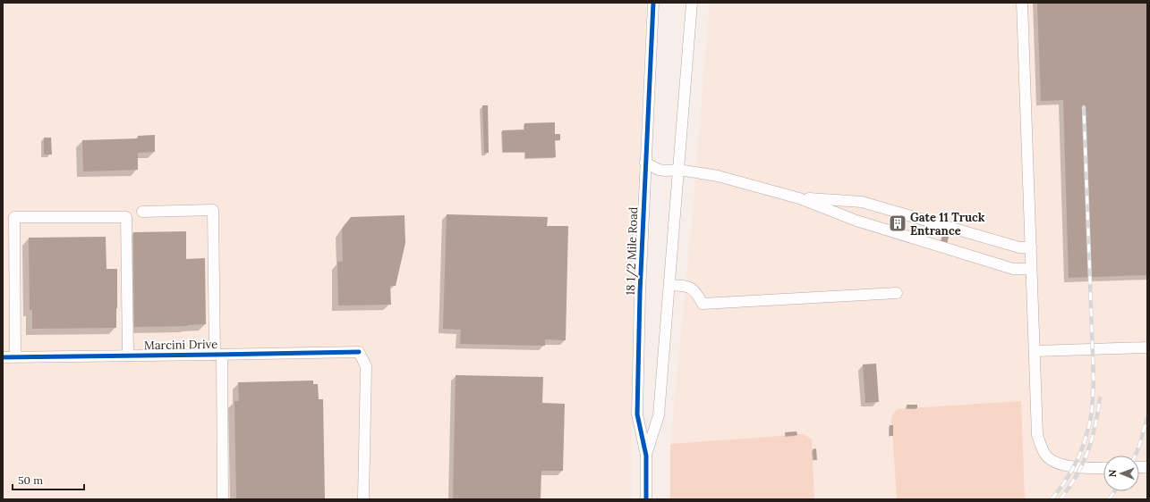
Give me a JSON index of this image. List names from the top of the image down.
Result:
{
  "streets": {
    "street": ["18 1/2 Mile Road", "Marcini Drive"]
  },
  "places": {
    "building": ["Gate 11 Truck Entrance"]
  },
  "scale_bar": "50 m",
  "north": "left"
}
